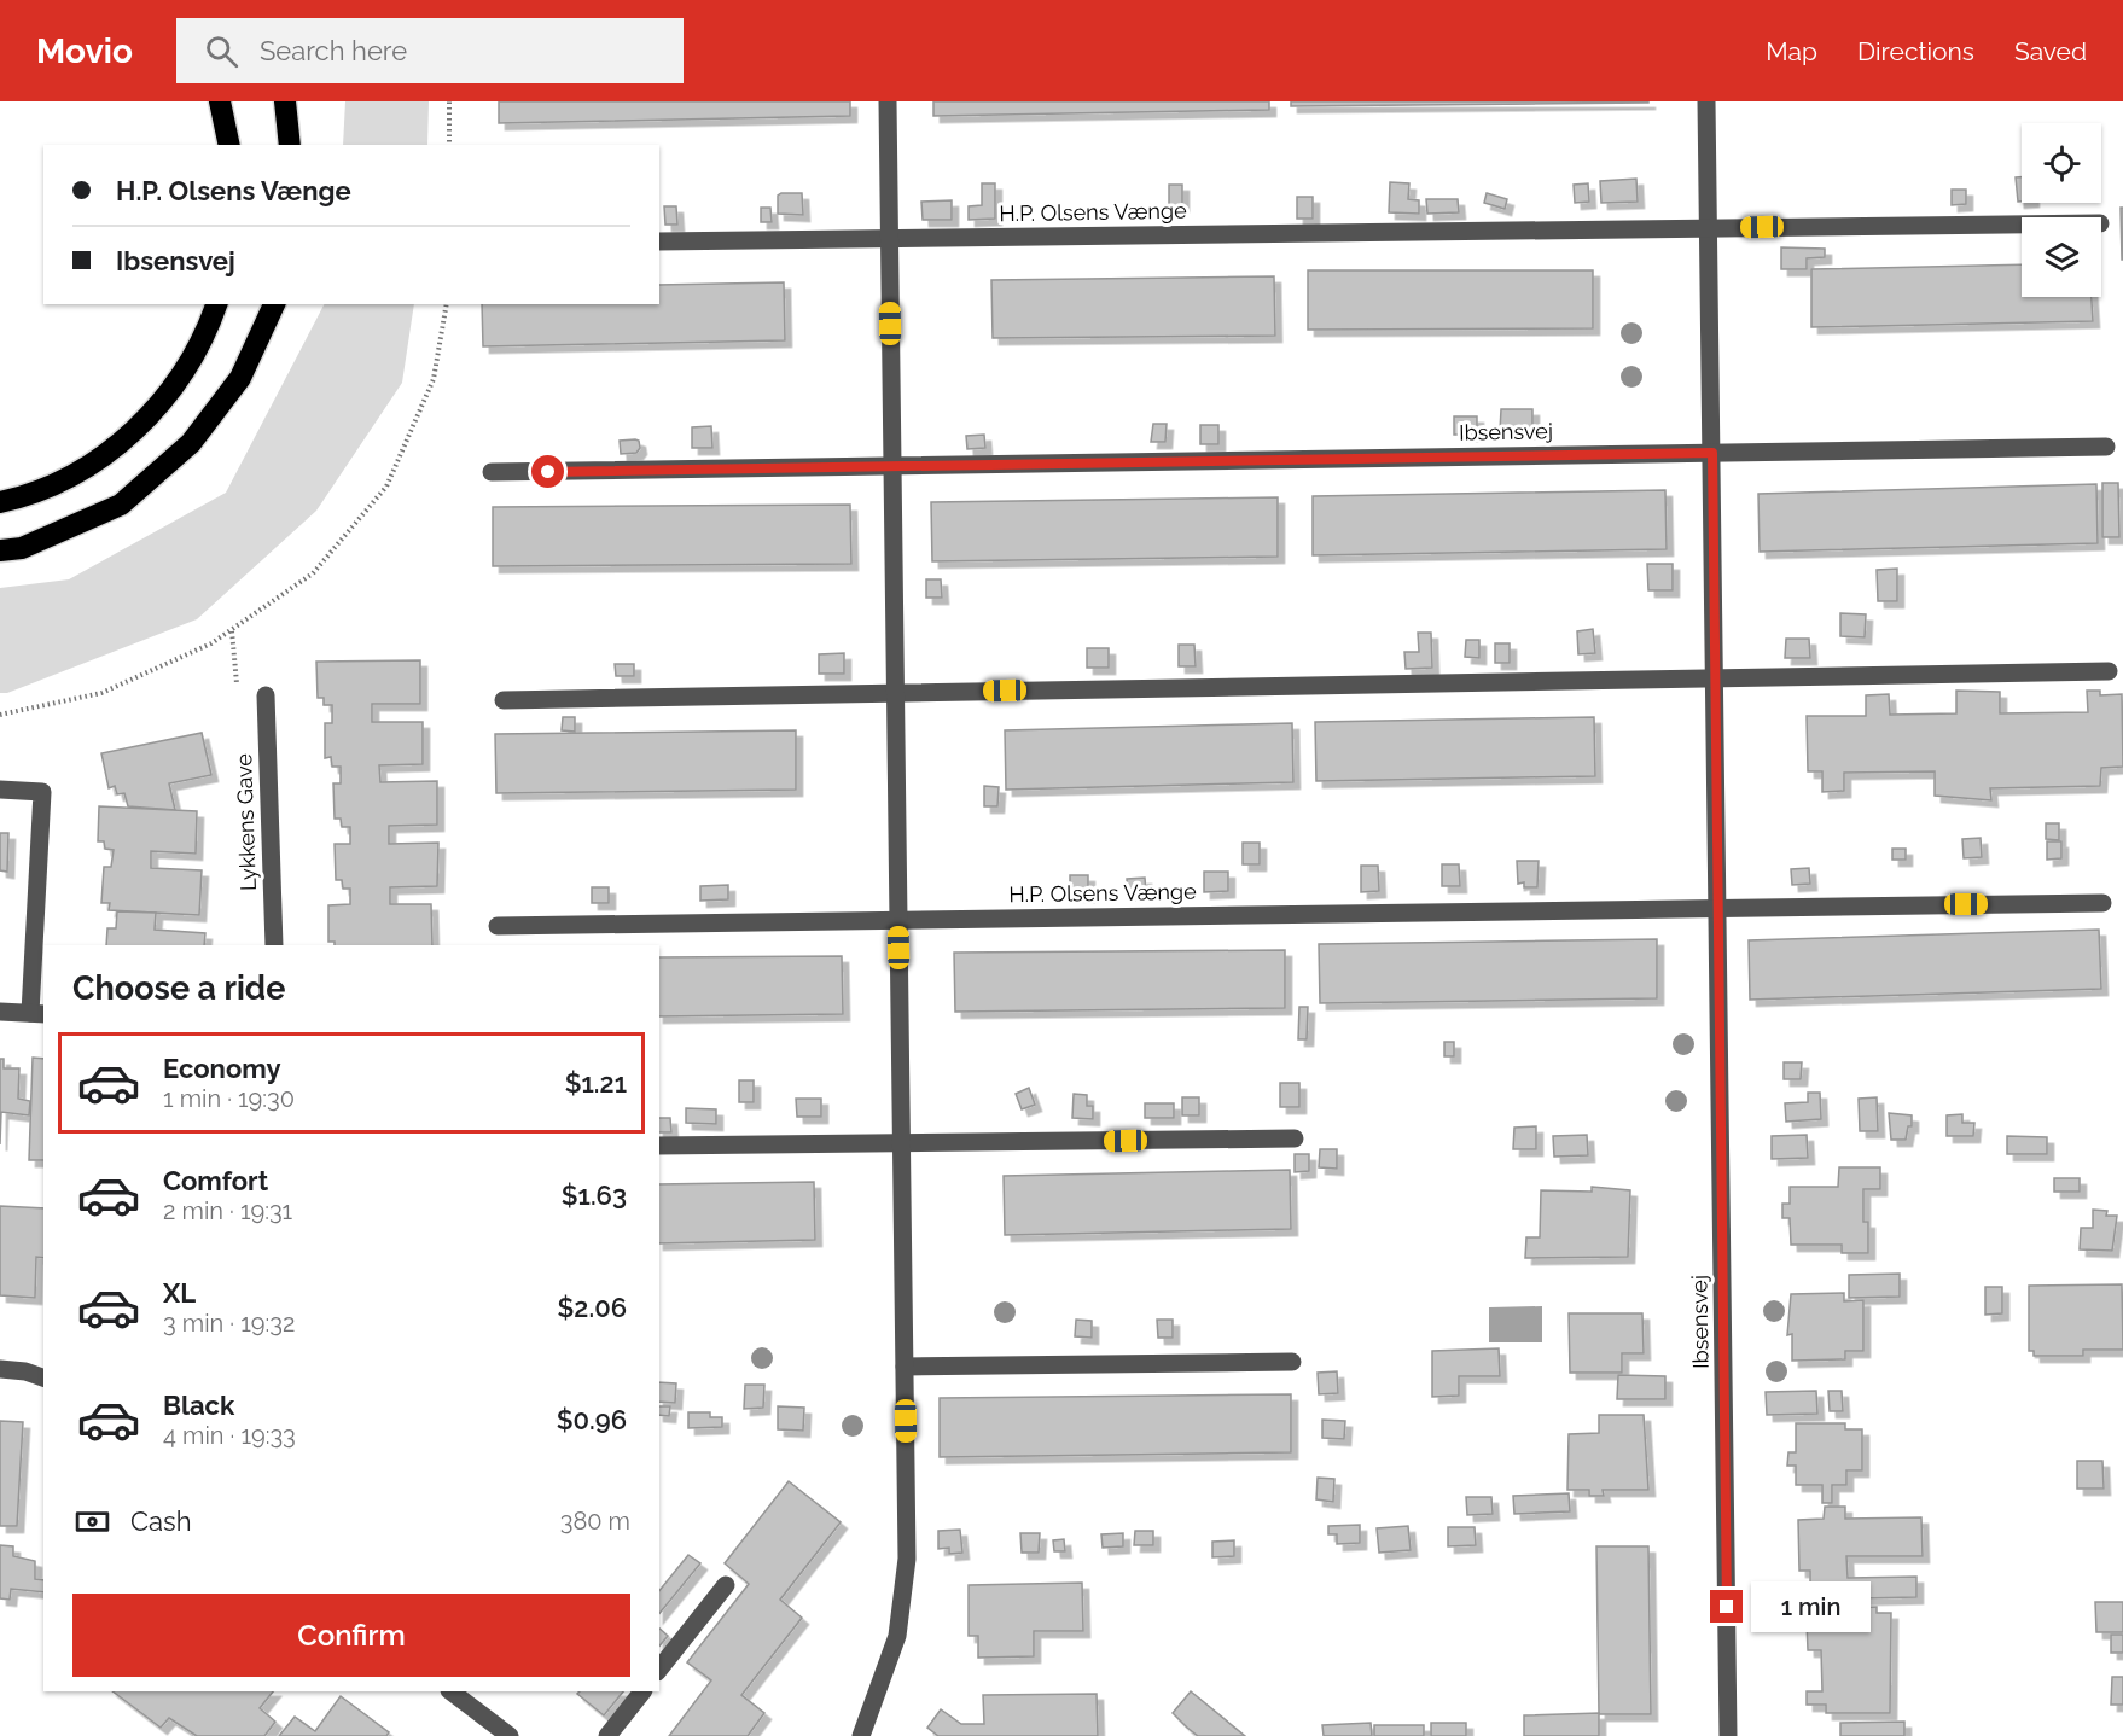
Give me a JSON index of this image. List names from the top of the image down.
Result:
{
  "streets": {
    "street": ["H.P. Olsens Vænge", "Ibsensvej", "Lykkens Gave"]
  },
  "crossings": [
    ["H.P. Olsens Vænge", "Ibsensvej"]
  ],
  "page": {
    "header": "Movio",
    "search": "Search here",
    "nav": ["Map", "Directions", "Saved"],
    "banner": ["H.P. Olsens Vænge", "Ibsensvej"],
    "heading": "Choose a ride",
    "list": [
      {
        "name": "Economy",
        "note": "1 min · 19:30",
        "value": "$1.21"
      },
      {
        "name": "Comfort",
        "note": "2 min · 19:31",
        "value": "$1.63"
      },
      {
        "name": "XL",
        "note": "3 min · 19:32",
        "value": "$2.06"
      },
      {
        "name": "Black",
        "note": "4 min · 19:33",
        "value": "$0.96"
      }
    ],
    "pay": ["Cash", "380 m"],
    "buttons": "Confirm",
    "bubble": "1 min"
  }
}
